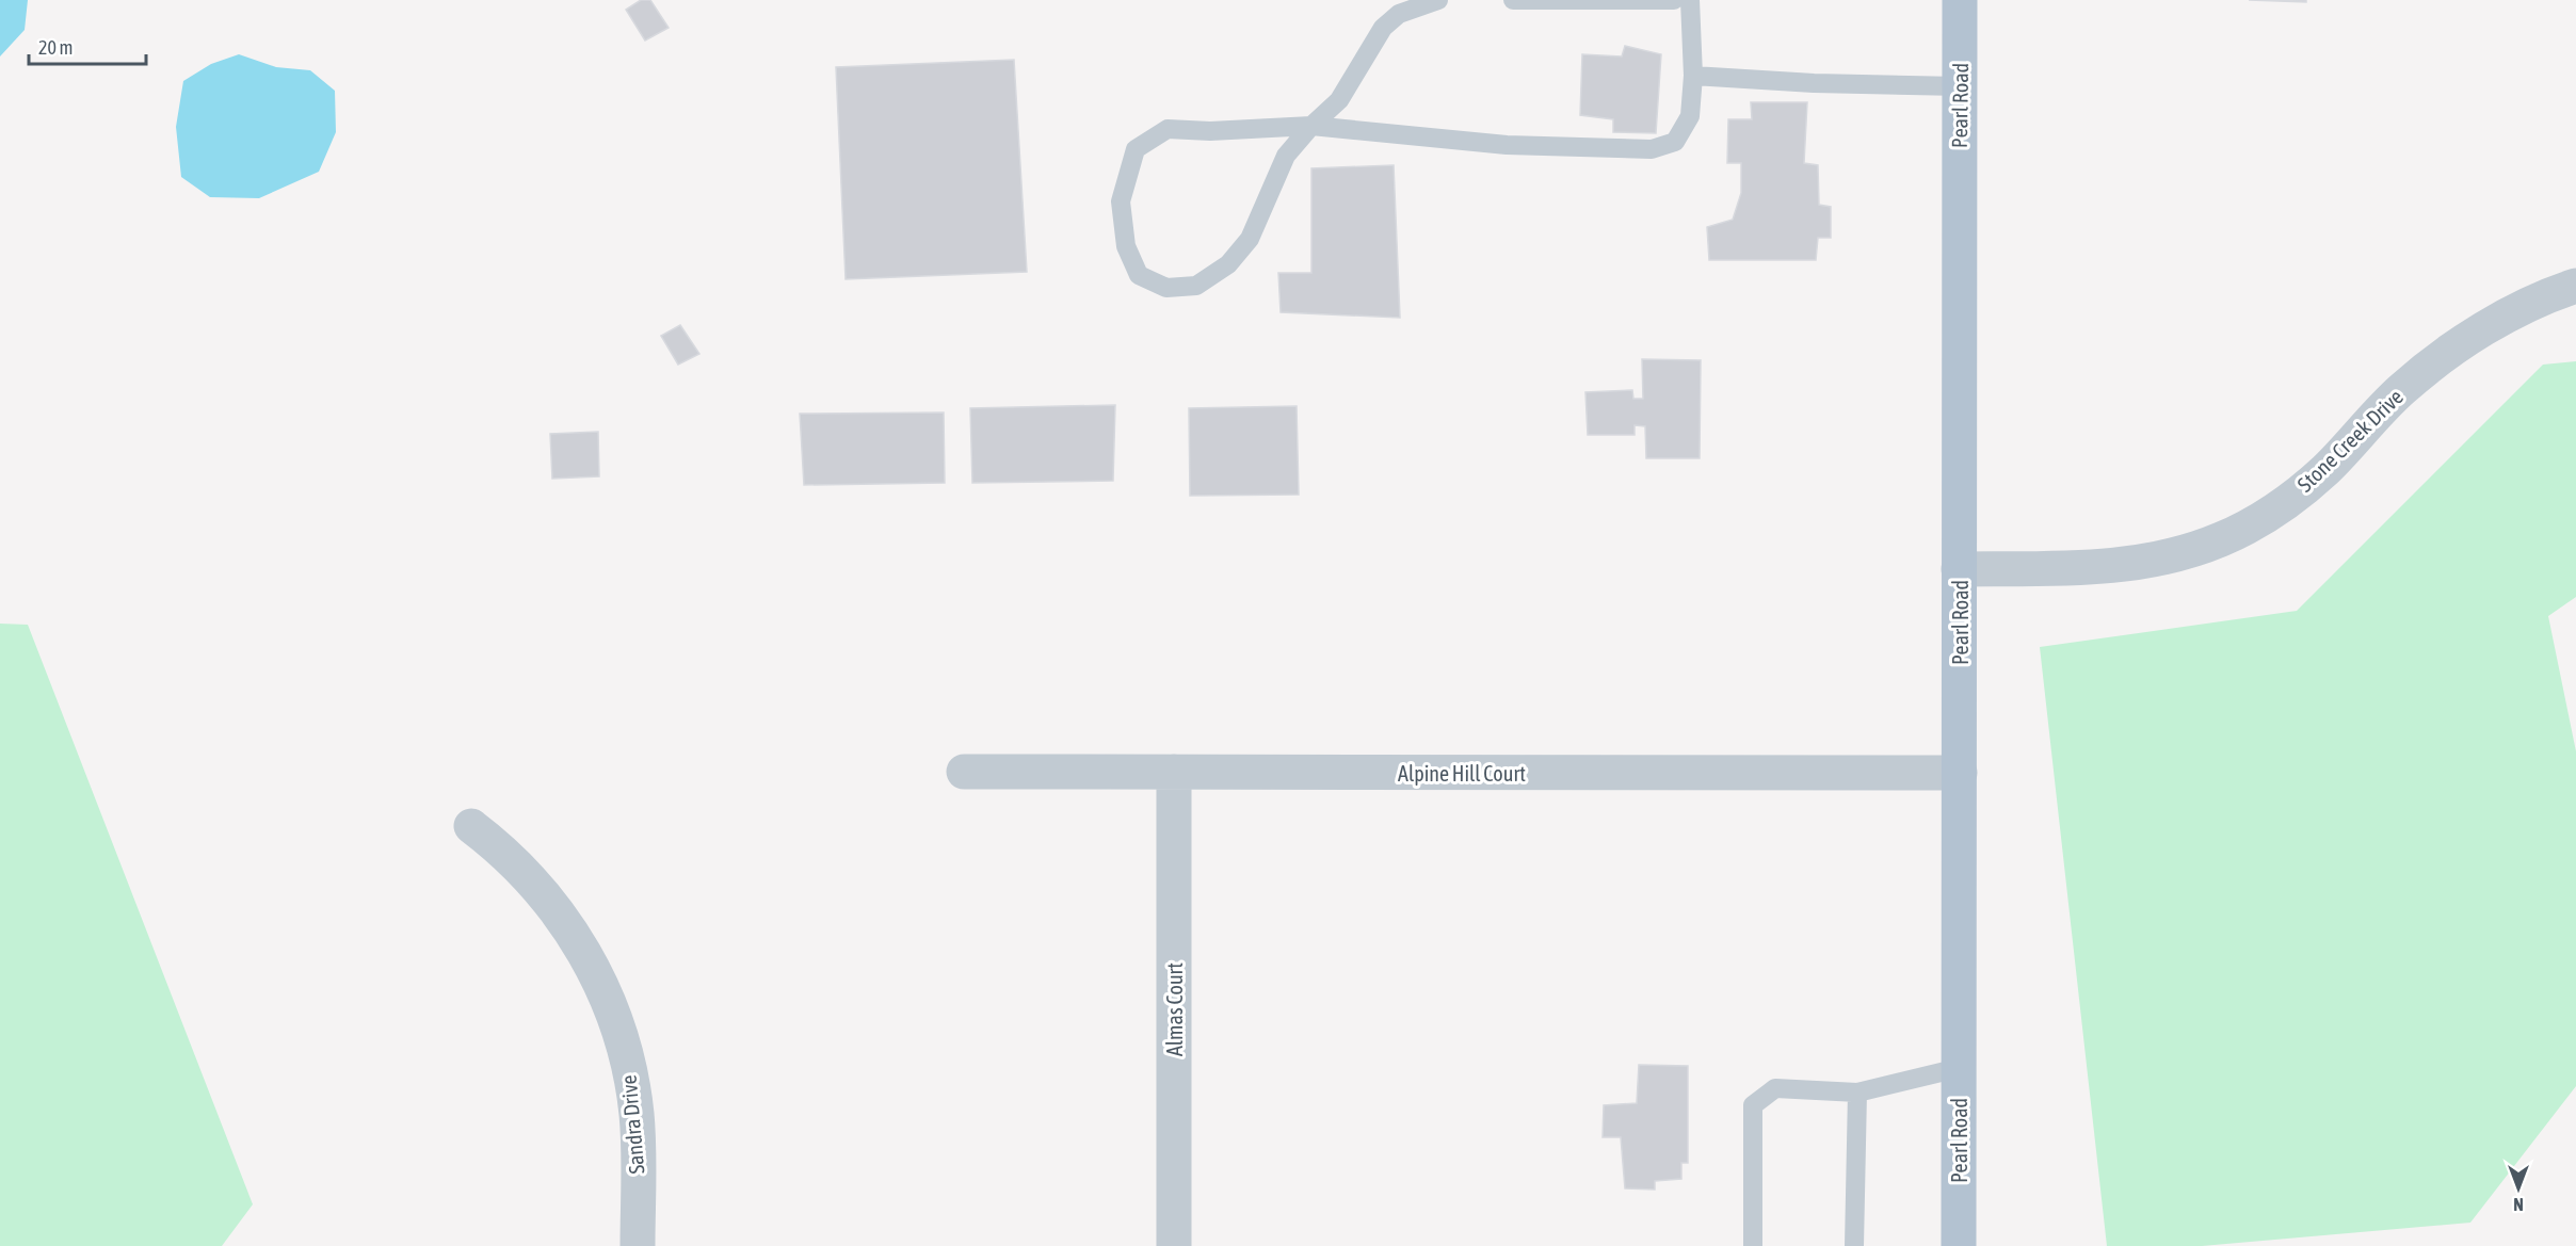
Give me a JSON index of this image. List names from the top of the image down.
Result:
{
  "streets": {
    "main road": ["Pearl Road"],
    "street": [
      "Stone Creek Drive",
      "Alpine Hill Court",
      "Almas Court",
      "Sandra Drive"
    ]
  },
  "crossings": [
    ["Pearl Road", "Stone Creek Drive"],
    ["Pearl Road", "Alpine Hill Court"],
    ["Alpine Hill Court", "Almas Court"]
  ],
  "scale_bar": "20 m",
  "north": "bottom"
}
